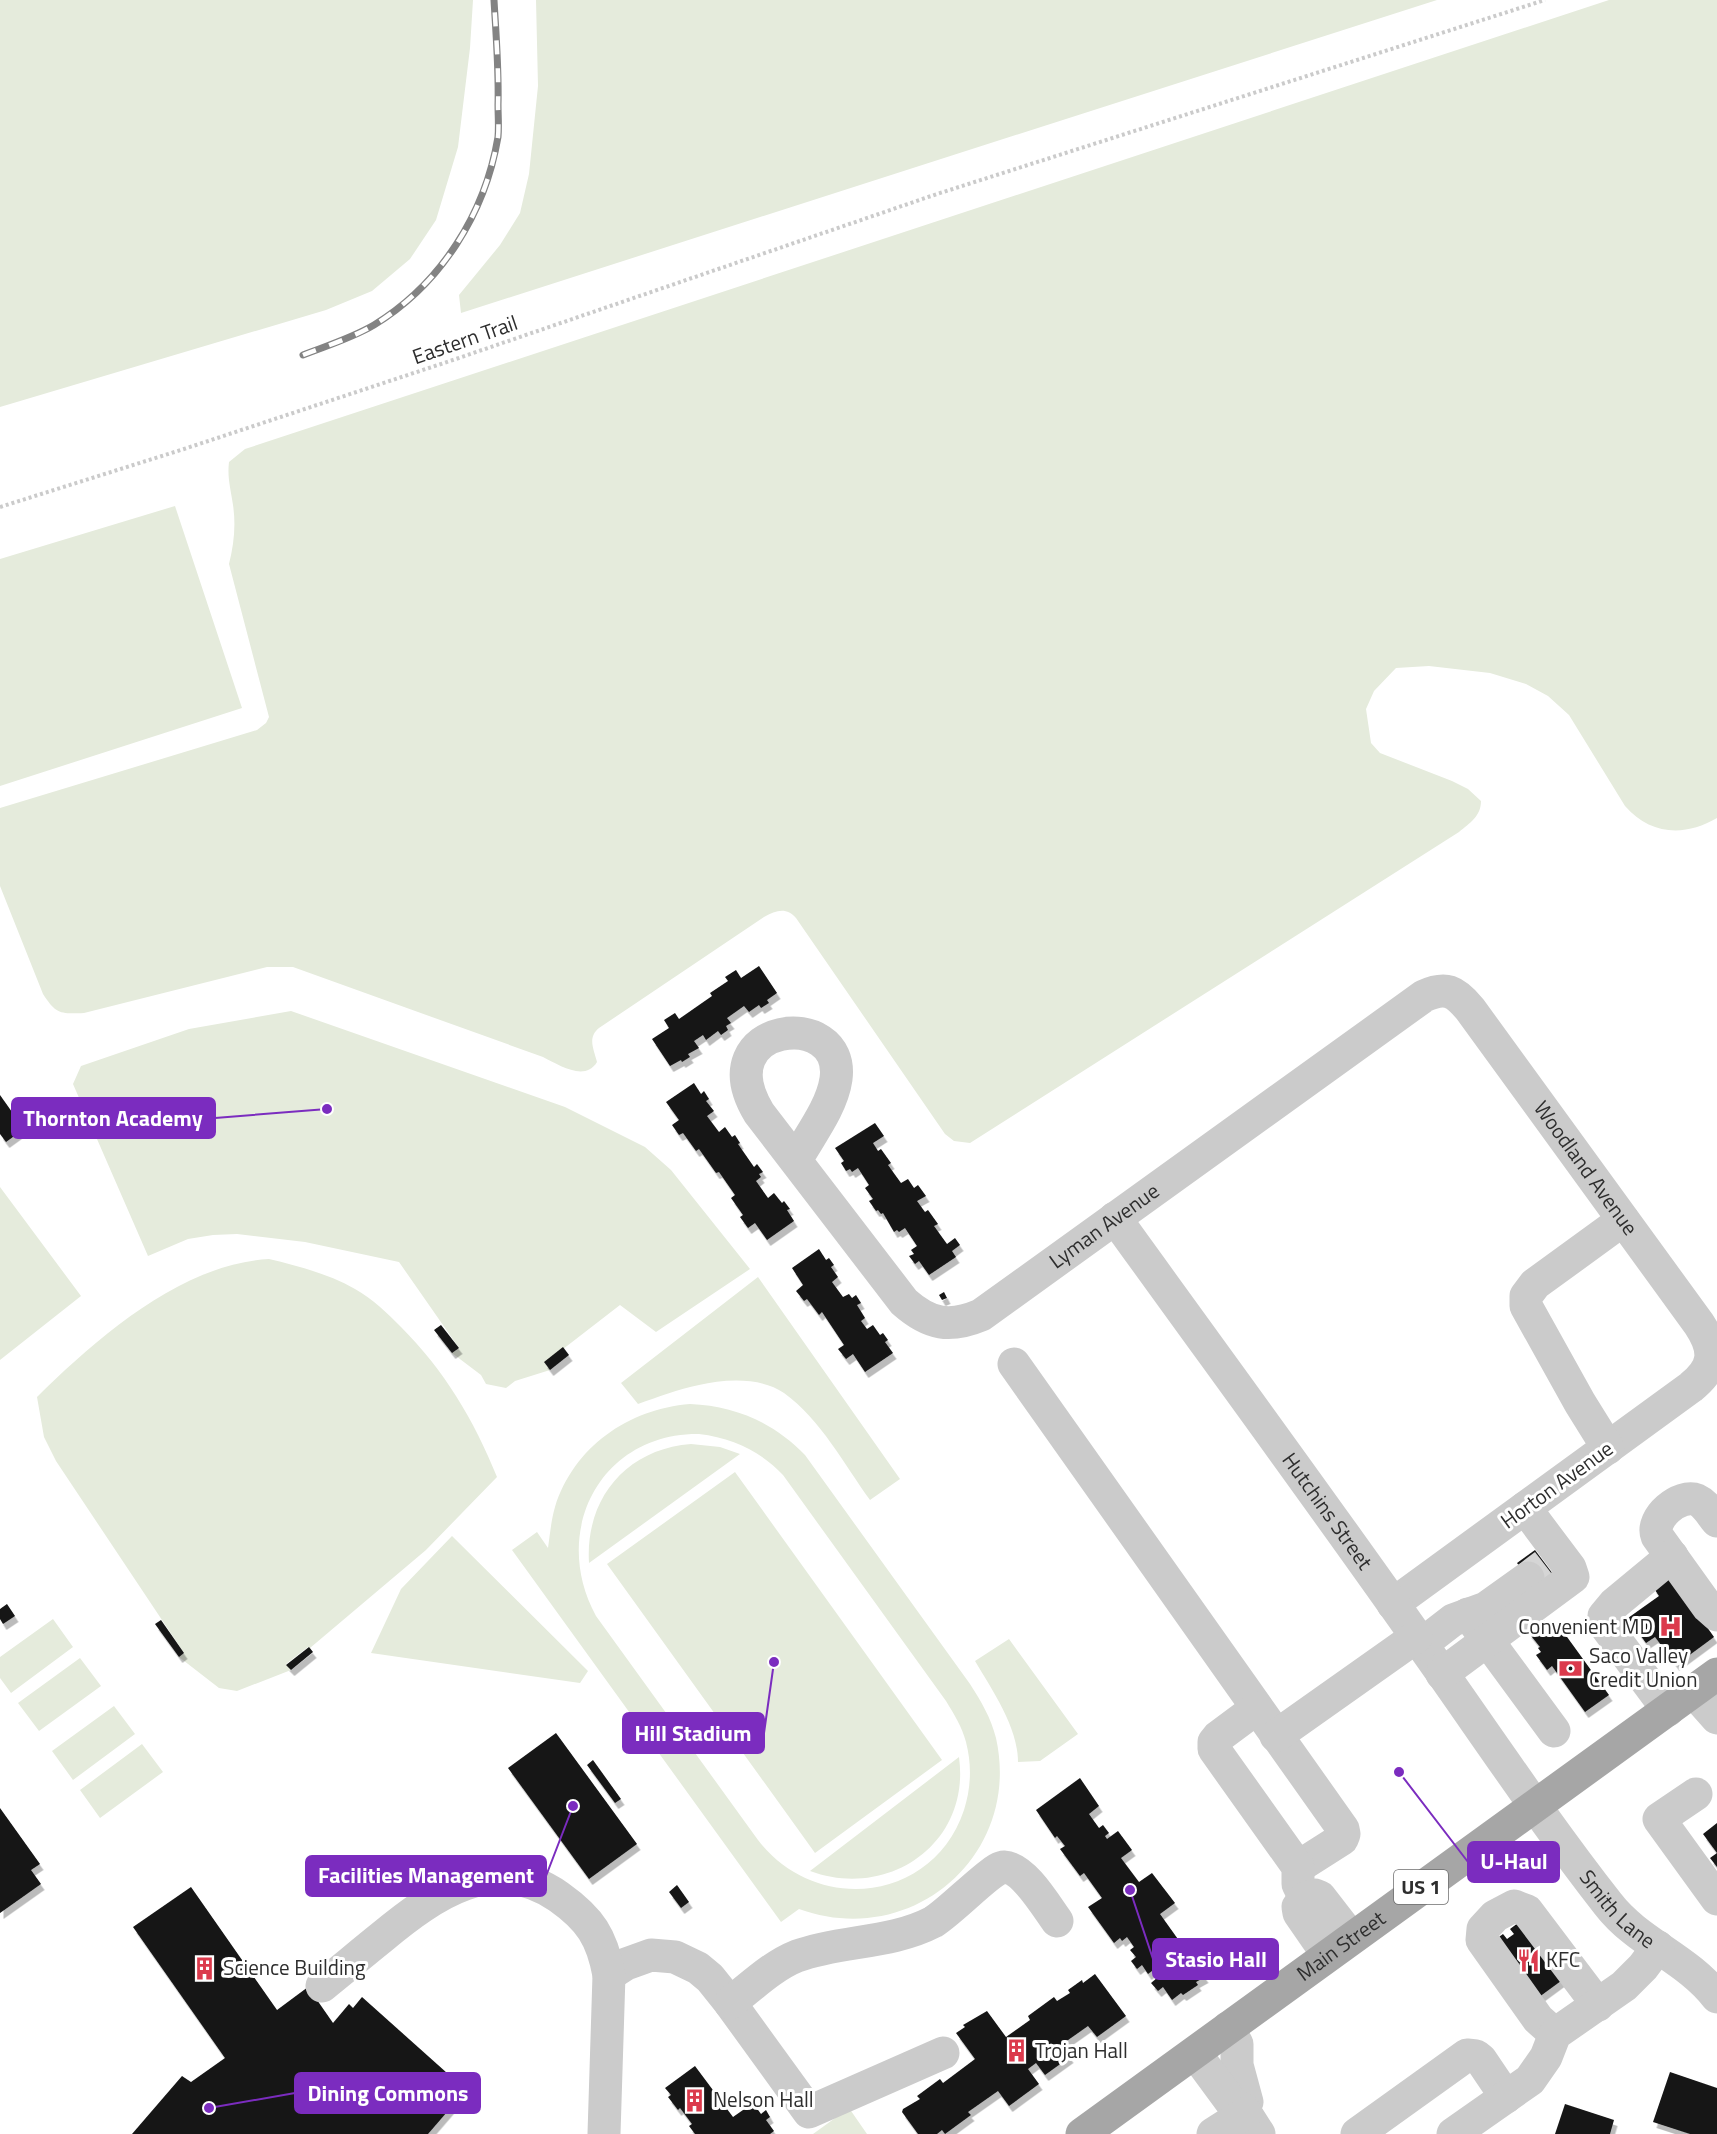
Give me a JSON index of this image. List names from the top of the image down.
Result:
{
  "streets": {
    "main road": ["US 1", "Main Street"],
    "street": [
      "Woodland Avenue",
      "Lyman Avenue",
      "Horton Avenue",
      "Hutchins Street",
      "Smith Lane"
    ],
    "path": ["Eastern Trail"]
  },
  "crossings": [
    ["Woodland Avenue", "Lyman Avenue"],
    ["Woodland Avenue", "Horton Avenue"],
    ["Lyman Avenue", "Hutchins Street"],
    ["Horton Avenue", "Hutchins Street"],
    ["Hutchins Street", "Smith Lane"],
    ["Hutchins Street", "Main Street"],
    ["Smith Lane", "Main Street"]
  ],
  "places": {
    "other": [
      "Thornton Academy",
      "Hill Stadium",
      "U-Haul",
      "Facilities Management",
      "Stasio Hall",
      "Dining Commons"
    ],
    "hospital": ["Convenient MD"],
    "bank": ["Saco Valley Credit Union"],
    "restaurant": ["KFC"],
    "building": ["Science Building", "Trojan Hall", "Nelson Hall"]
  }
}
